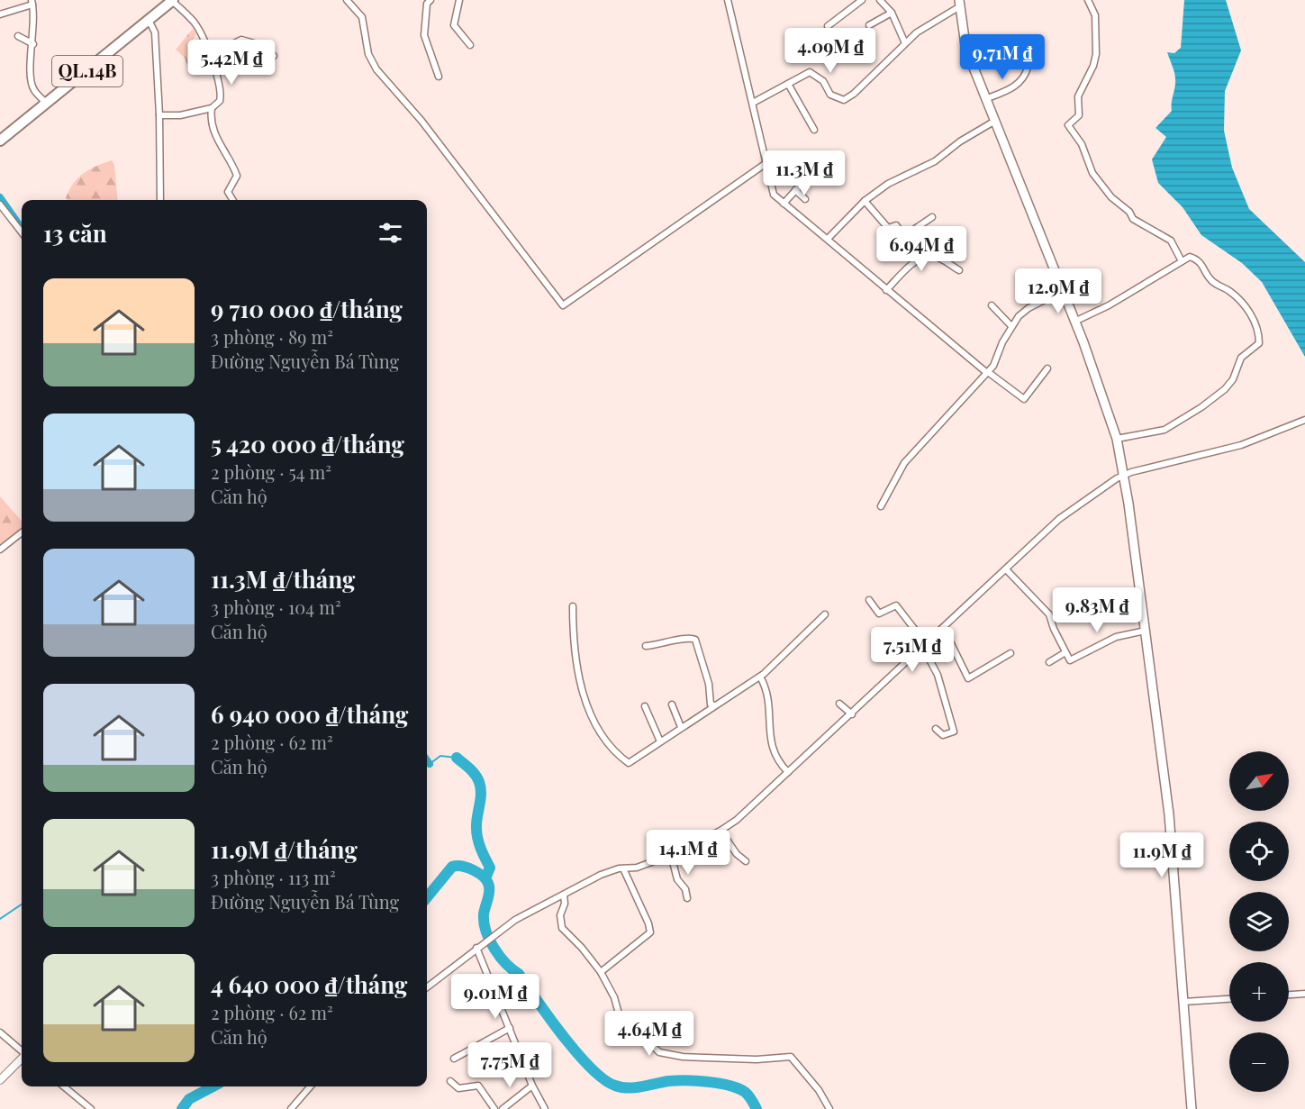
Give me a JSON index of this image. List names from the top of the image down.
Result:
{
  "streets": {
    "highway": ["QL.14B"]
  },
  "north": "top right",
  "page": {
    "price": [
      "4.09M ₫",
      "9.71M ₫",
      "5.42M ₫",
      "11.3M ₫",
      "6.94M ₫",
      "12.9M ₫",
      "9.83M ₫",
      "7.51M ₫",
      "14.1M ₫",
      "11.9M ₫",
      "9.01M ₫",
      "4.64M ₫",
      "7.75M ₫"
    ],
    "heading": "13 căn",
    "list": [
      {
        "name": "9 710 000 ₫/tháng",
        "note": "3 phòng · 89 m² · Đường Nguyễn Bá Tùng"
      },
      {
        "name": "5 420 000 ₫/tháng",
        "note": "2 phòng · 54 m² · Căn hộ"
      },
      {
        "name": "11.3M ₫/tháng",
        "note": "3 phòng · 104 m² · Căn hộ"
      },
      {
        "name": "6 940 000 ₫/tháng",
        "note": "2 phòng · 62 m² · Căn hộ"
      },
      {
        "name": "11.9M ₫/tháng",
        "note": "3 phòng · 113 m² · Đường Nguyễn Bá Tùng"
      },
      {
        "name": "4 640 000 ₫/tháng",
        "note": "2 phòng · 62 m² · Căn hộ"
      }
    ],
    "map_buttons": ["+", "−"]
  }
}
